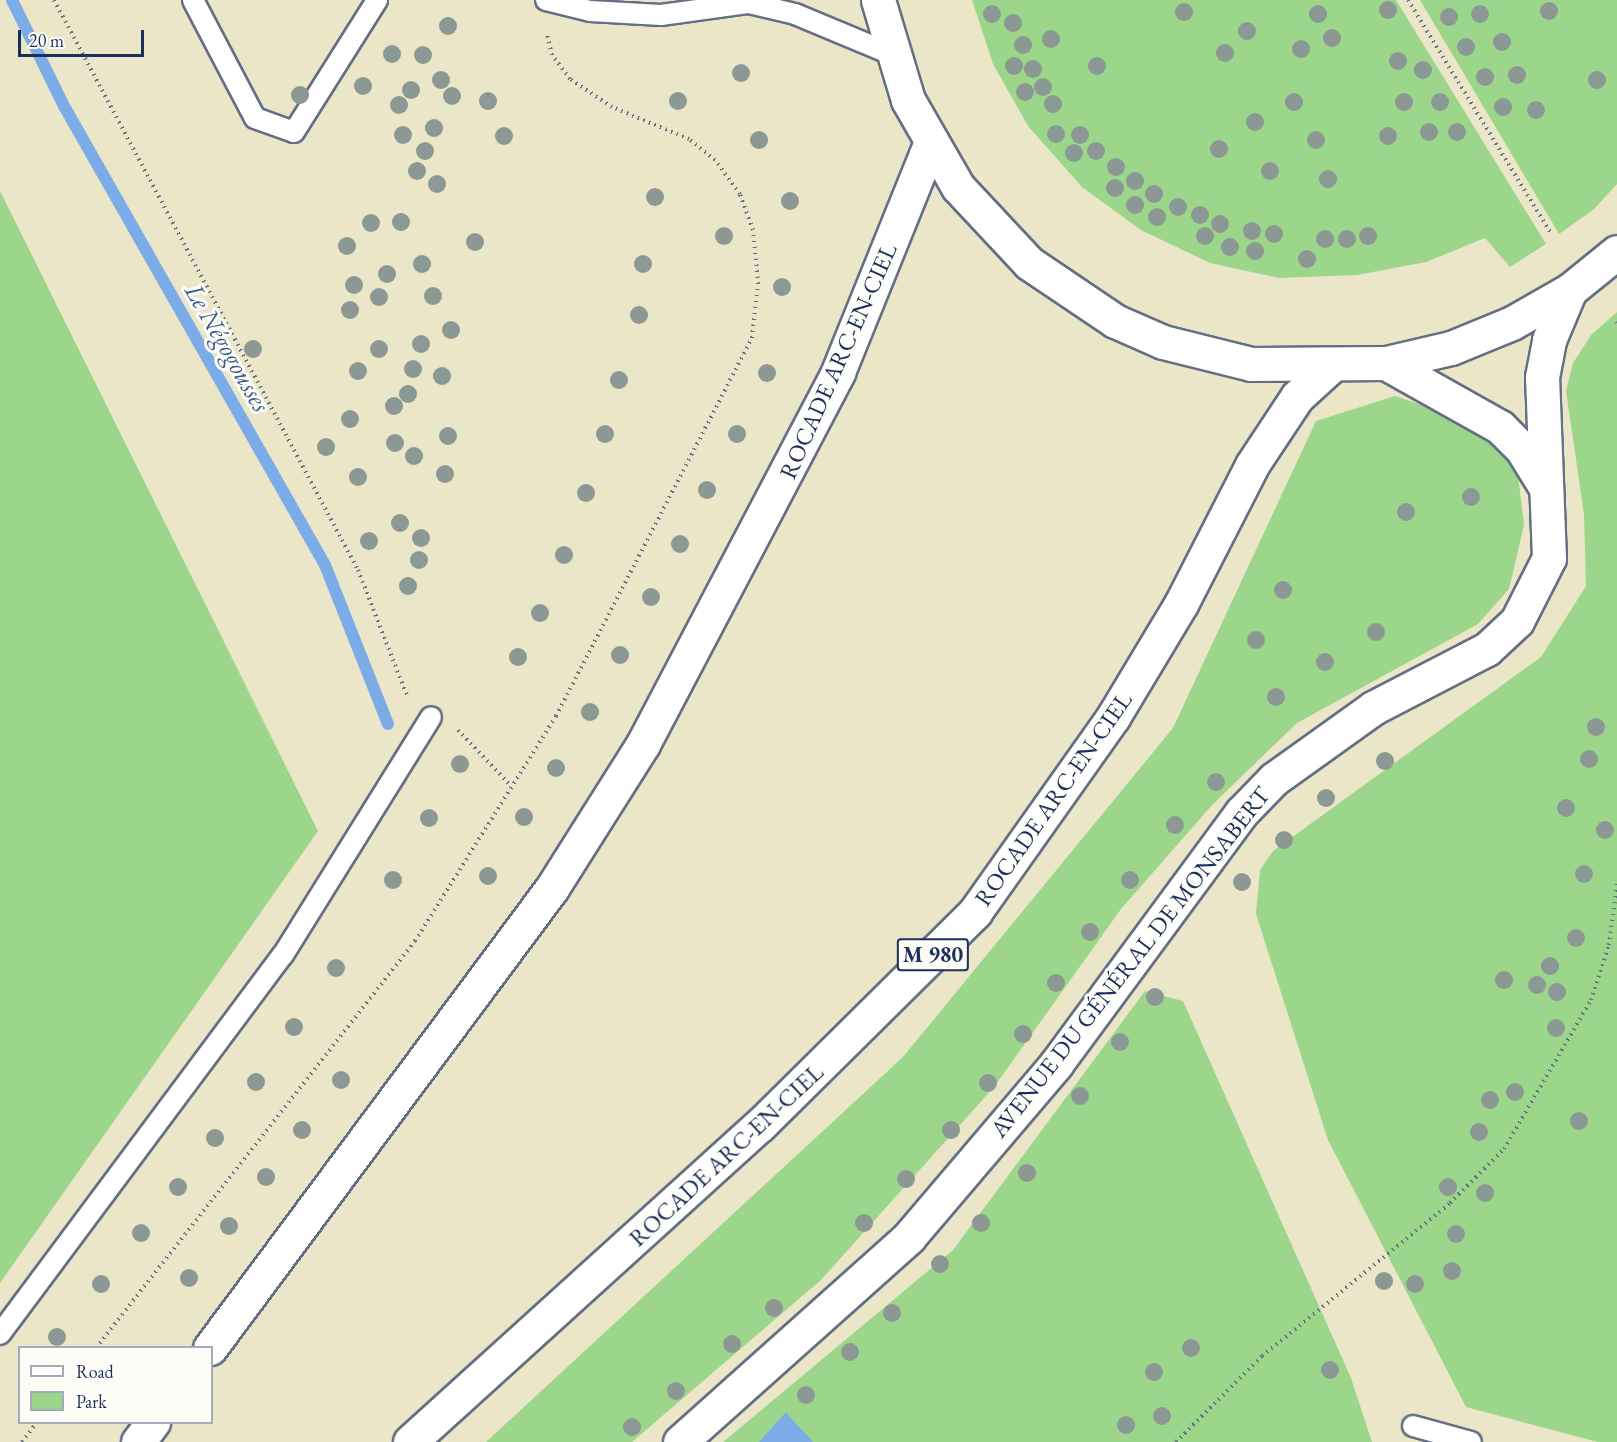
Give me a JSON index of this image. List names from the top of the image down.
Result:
{
  "streets": {
    "main road": ["ROCADE ARC-EN-CIEL", "M 980", "AVENUE DU GÉNÉRAL DE MONSABERT"]
  },
  "water": ["Le Négogousses"],
  "legend": ["Road", "Park"],
  "scale_bar": "20 m"
}
